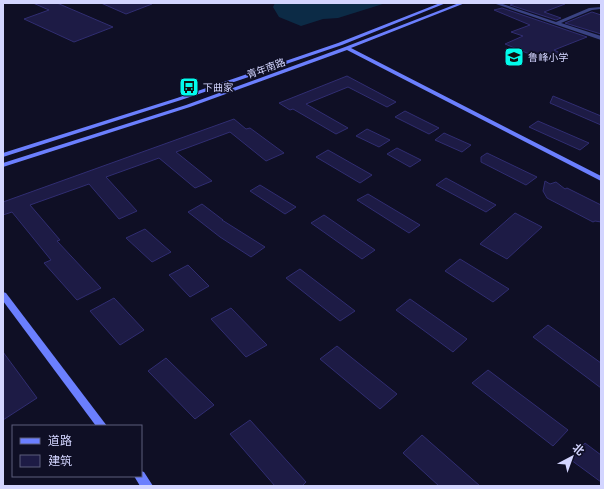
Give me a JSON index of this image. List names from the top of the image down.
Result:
{
  "streets": {
    "main road": ["青年南路"]
  },
  "places": {
    "school or university": ["鲁峰小学"],
    "bus stop": ["下曲家"]
  },
  "legend": ["道路", "建筑"],
  "north": "top right"
}
